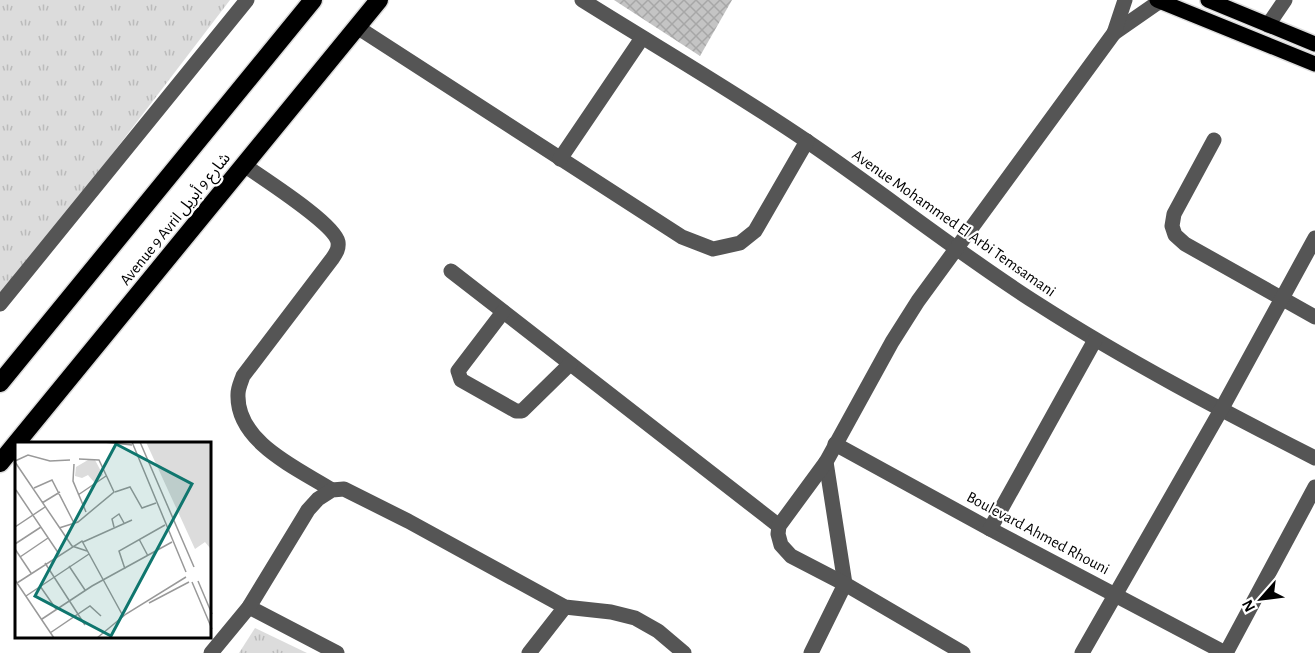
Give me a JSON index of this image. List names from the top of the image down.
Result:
{
  "streets": {
    "highway": ["Avenue 9 Avril شارع 9 أبريل"],
    "street": ["Avenue Mohammed El Arbi Temsamani", "Boulevard Ahmed Rhouni"]
  },
  "north": "bottom left"
}
